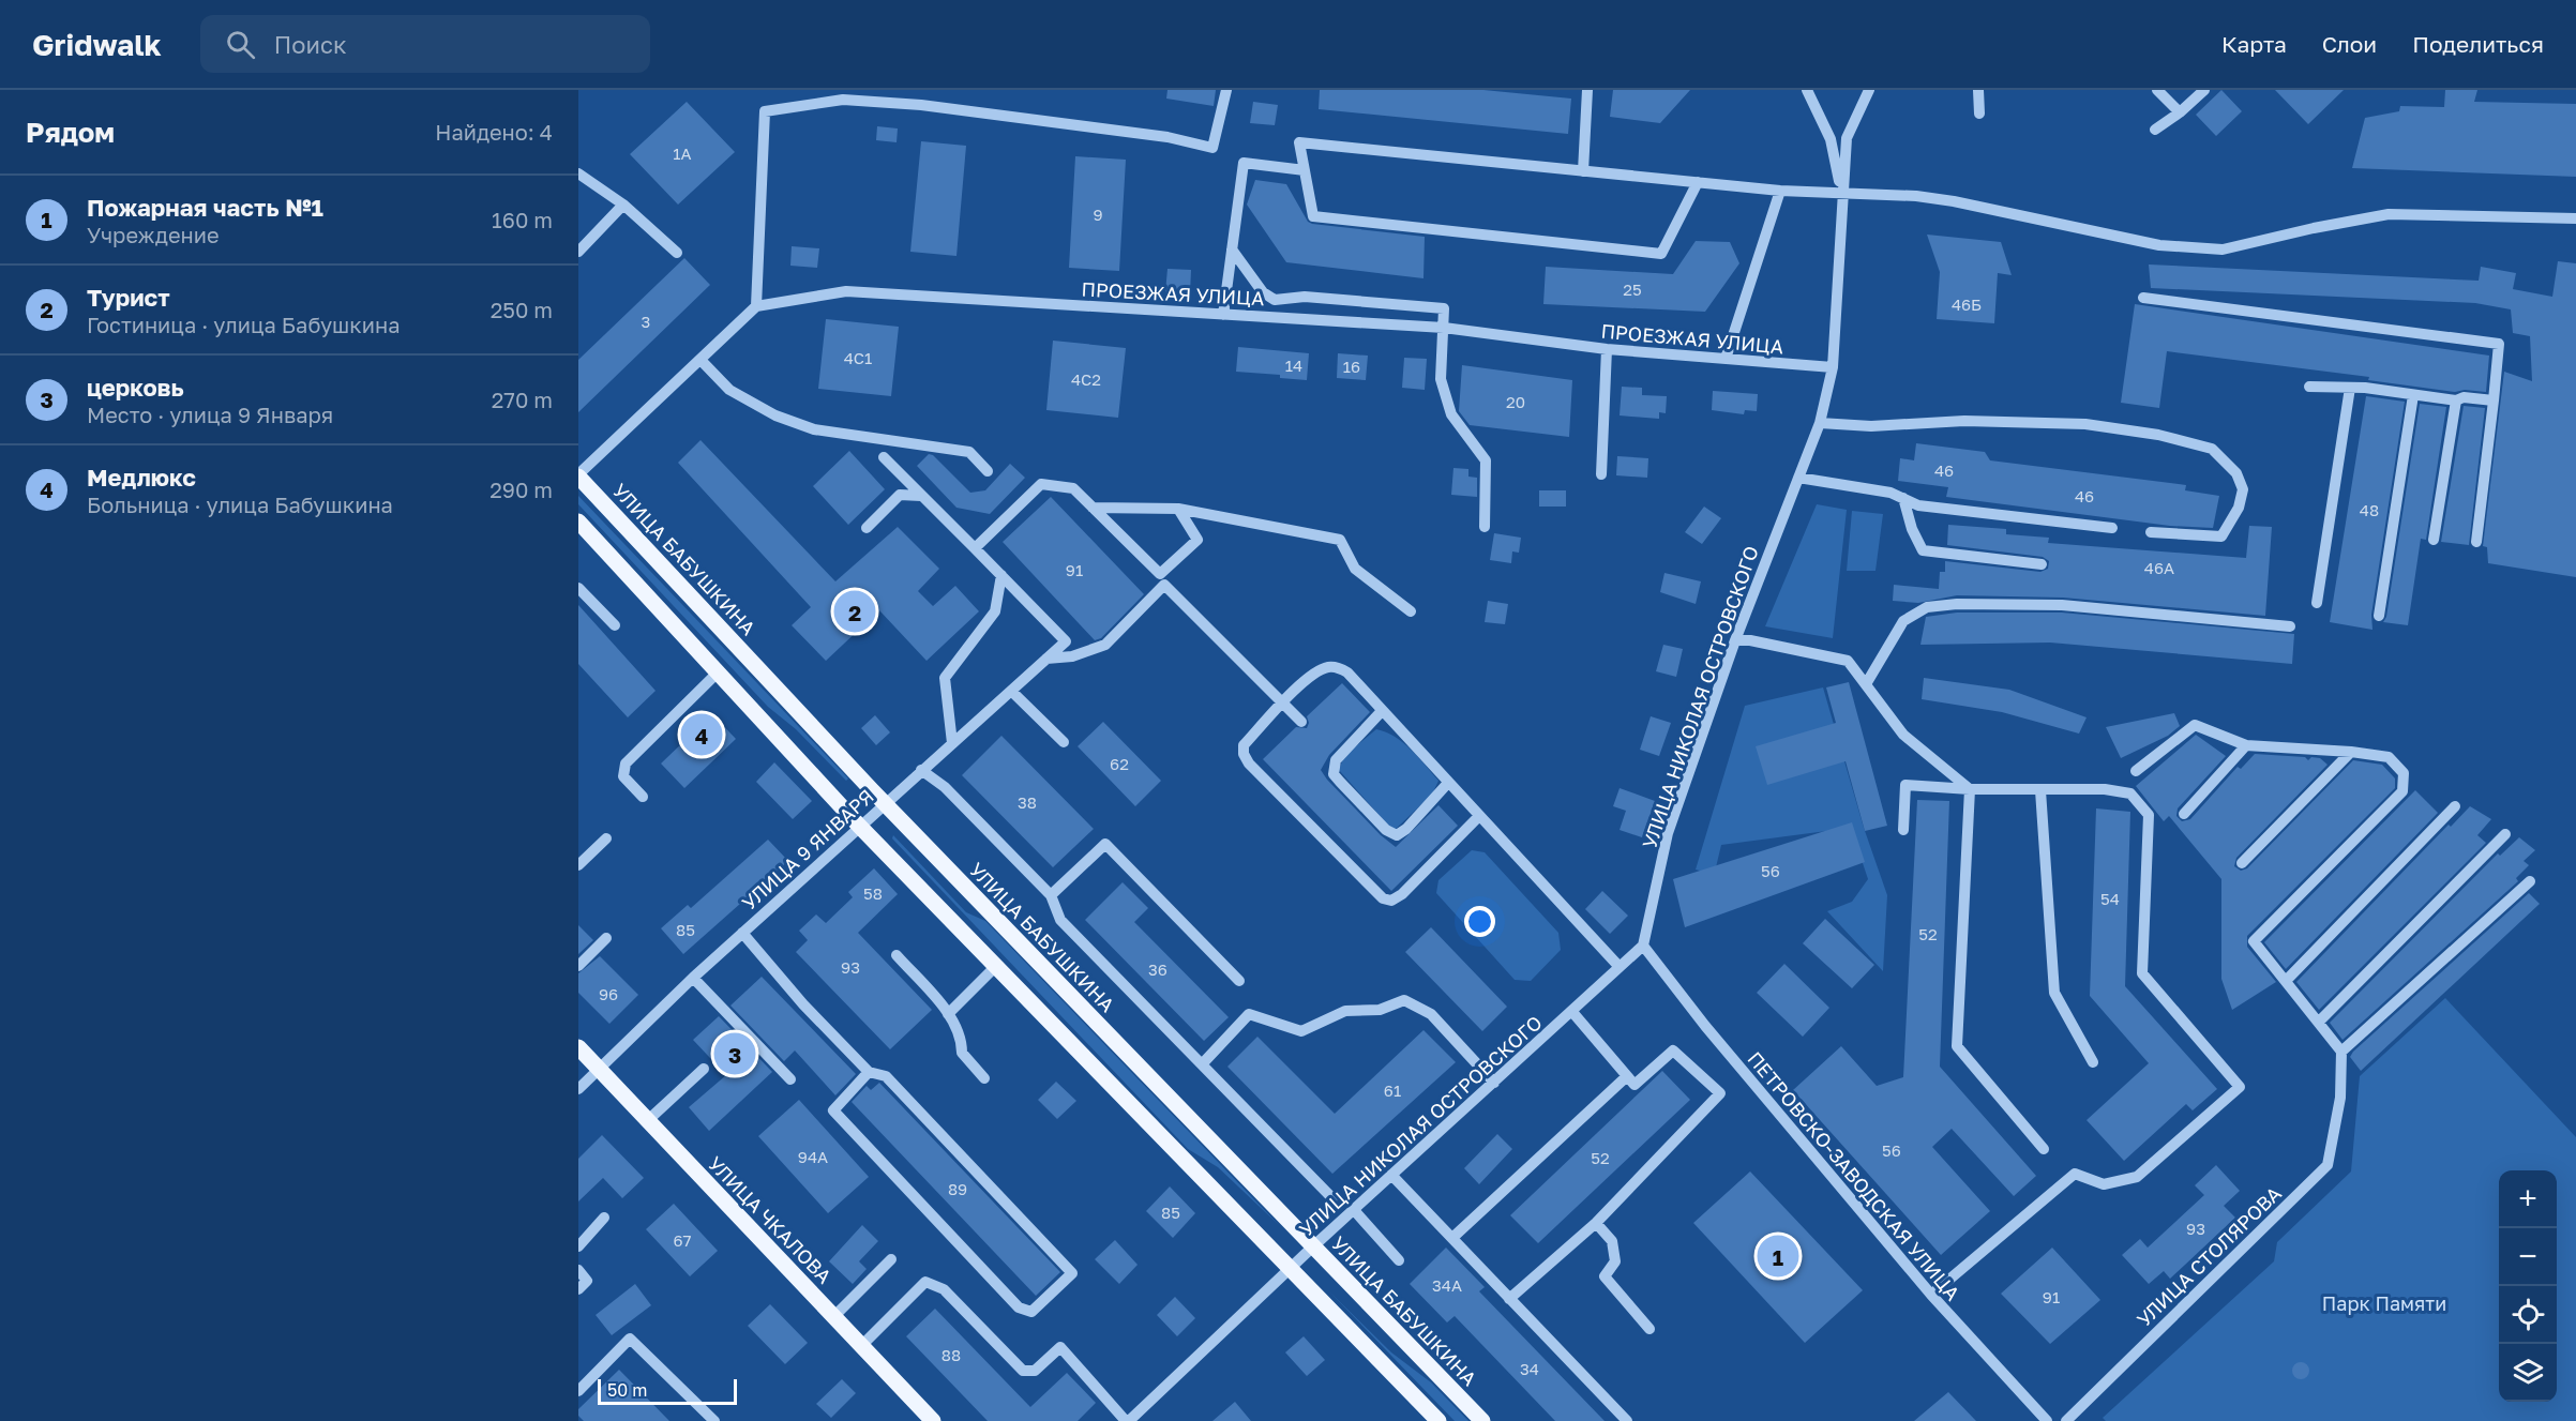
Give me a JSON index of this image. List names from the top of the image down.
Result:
{
  "streets": {
    "main road": ["УЛИЦА БАБУШКИНА", "УЛИЦА ЧКАЛОВА"],
    "street": [
      "ПРОЕЗЖАЯ УЛИЦА",
      "УЛИЦА НИКОЛАЯ ОСТРОВСКОГО",
      "УЛИЦА 9 ЯНВАРЯ",
      "ПЕТРОВСКО-ЗАВОДСКАЯ УЛИЦА",
      "УЛИЦА СТОЛЯРОВА"
    ]
  },
  "crossings": [
    ["ПРОЕЗЖАЯ УЛИЦА", "УЛИЦА НИКОЛАЯ ОСТРОВСКОГО"],
    ["УЛИЦА БАБУШКИНА", "УЛИЦА НИКОЛАЯ ОСТРОВСКОГО"],
    ["УЛИЦА БАБУШКИНА", "УЛИЦА 9 ЯНВАРЯ"],
    ["УЛИЦА НИКОЛАЯ ОСТРОВСКОГО", "ПЕТРОВСКО-ЗАВОДСКАЯ УЛИЦА"],
    ["УЛИЦА 9 ЯНВАРЯ", "УЛИЦА ЧКАЛОВА"]
  ],
  "parks": ["Парк Памяти"],
  "house_numbers": [
    "1А",
    "9",
    "25",
    "46Б",
    "3",
    "4С1",
    "14",
    "16",
    "4С2",
    "20",
    "46",
    "46",
    "48",
    "46А",
    "91",
    "62",
    "38",
    "56",
    "58",
    "54",
    "85",
    "52",
    "93",
    "36",
    "96",
    "61",
    "56",
    "94А",
    "52",
    "89",
    "85",
    "93",
    "67",
    "34А",
    "91",
    "88",
    "34"
  ],
  "scale_bar": "50 m",
  "page": {
    "header": "Gridwalk",
    "search": "Поиск",
    "nav": ["Карта", "Слои", "Поделиться"],
    "heading": ["Рядом", "Найдено: 4"],
    "list": [
      {
        "mark": "1",
        "name": "Пожарная часть №1",
        "note": "Учреждение",
        "value": "160 m"
      },
      {
        "mark": "2",
        "name": "Турист",
        "note": "Гостиница · улица Бабушкина",
        "value": "250 m"
      },
      {
        "mark": "3",
        "name": "церковь",
        "note": "Место · улица 9 Января",
        "value": "270 m"
      },
      {
        "mark": "4",
        "name": "Медлюкс",
        "note": "Больница · улица Бабушкина",
        "value": "290 m"
      }
    ],
    "pins": [
      "2",
      "4",
      "3",
      "1"
    ],
    "map_buttons": ["+", "−"],
    "scale": "50 m"
  }
}
